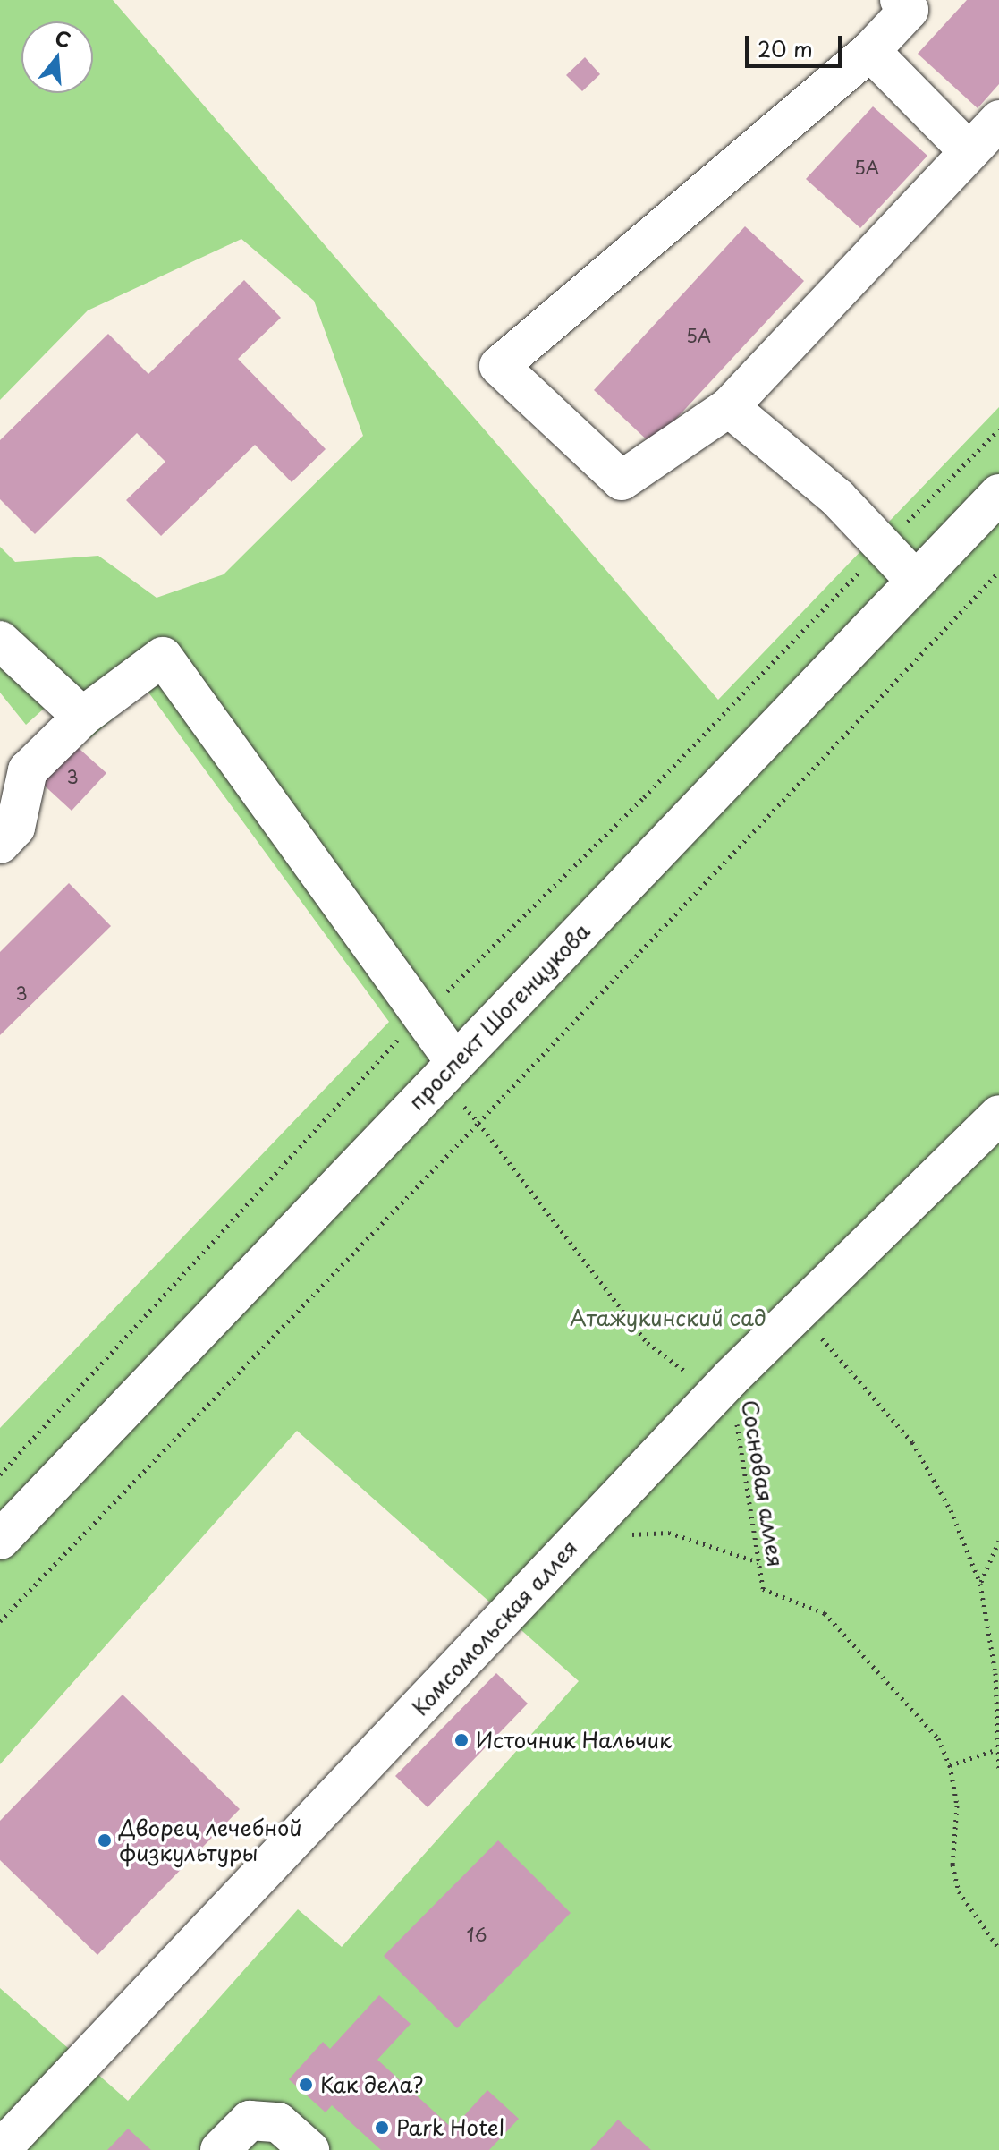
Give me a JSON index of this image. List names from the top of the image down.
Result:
{
  "streets": {
    "street": ["проспект Шогенцукова", "Комсомольская аллея"],
    "path": ["Сосновая аллея"]
  },
  "crossings": [
    ["Сосновая аллея", "Комсомольская аллея"]
  ],
  "parks": ["Атажукинский сад"],
  "places": [
    "Источник Нальчик",
    "Дворец лечебной физкультуры",
    "Как дела?",
    "Park Hotel"
  ],
  "house_numbers": [
    "5А",
    "5А",
    "3",
    "3",
    "16"
  ],
  "scale_bar": "20 m",
  "north": "top"
}
